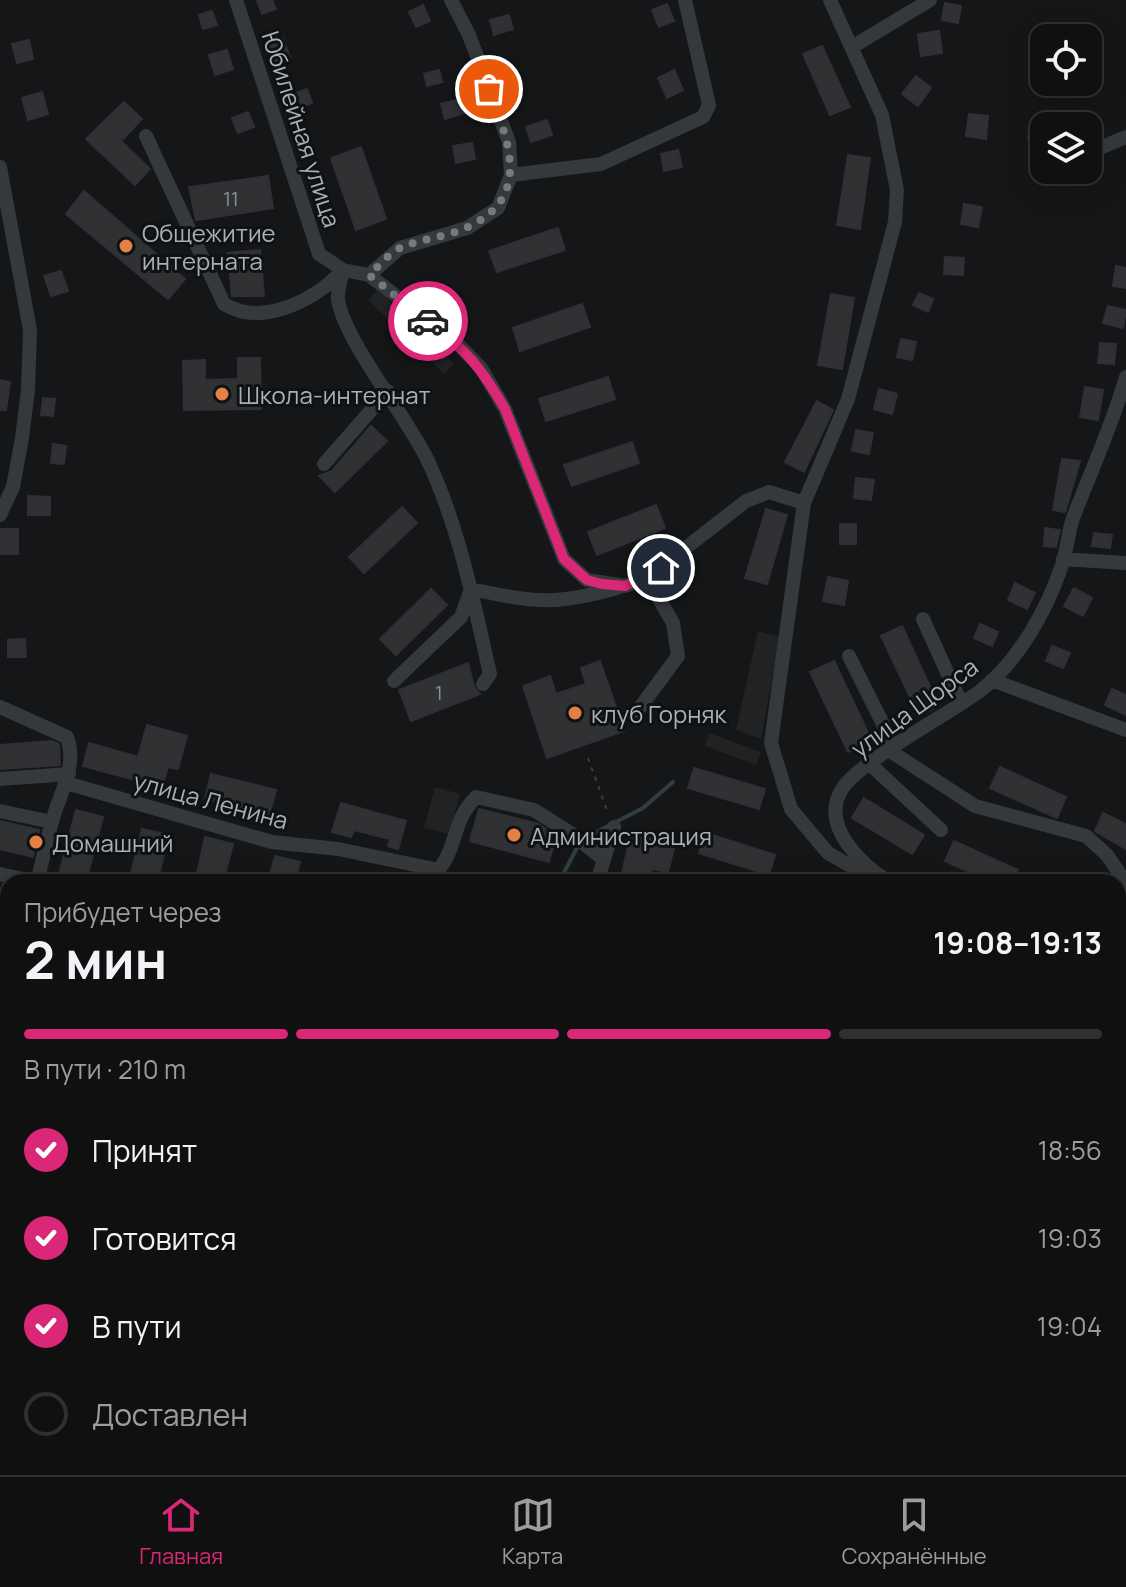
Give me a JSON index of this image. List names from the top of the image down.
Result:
{
  "streets": {
    "street": ["Юбилейная улица", "улица Щорса", "улица Ленина"]
  },
  "places": [
    "Общежитие интерната",
    "Школа-интернат",
    "клуб Горняк",
    "Администрация",
    "Домашний"
  ],
  "house_numbers": ["11", "1"],
  "page": {
    "heading": ["2 мин", "Прибудет через", "19:08–19:13"],
    "bar": "В пути · 210 m",
    "list": [
      ["Принят", "18:56"],
      ["Готовится", "19:03"],
      ["В пути", "19:04"],
      "Доставлен"
    ],
    "tabs": ["Главная", "Карта", "Сохранённые"]
  }
}
